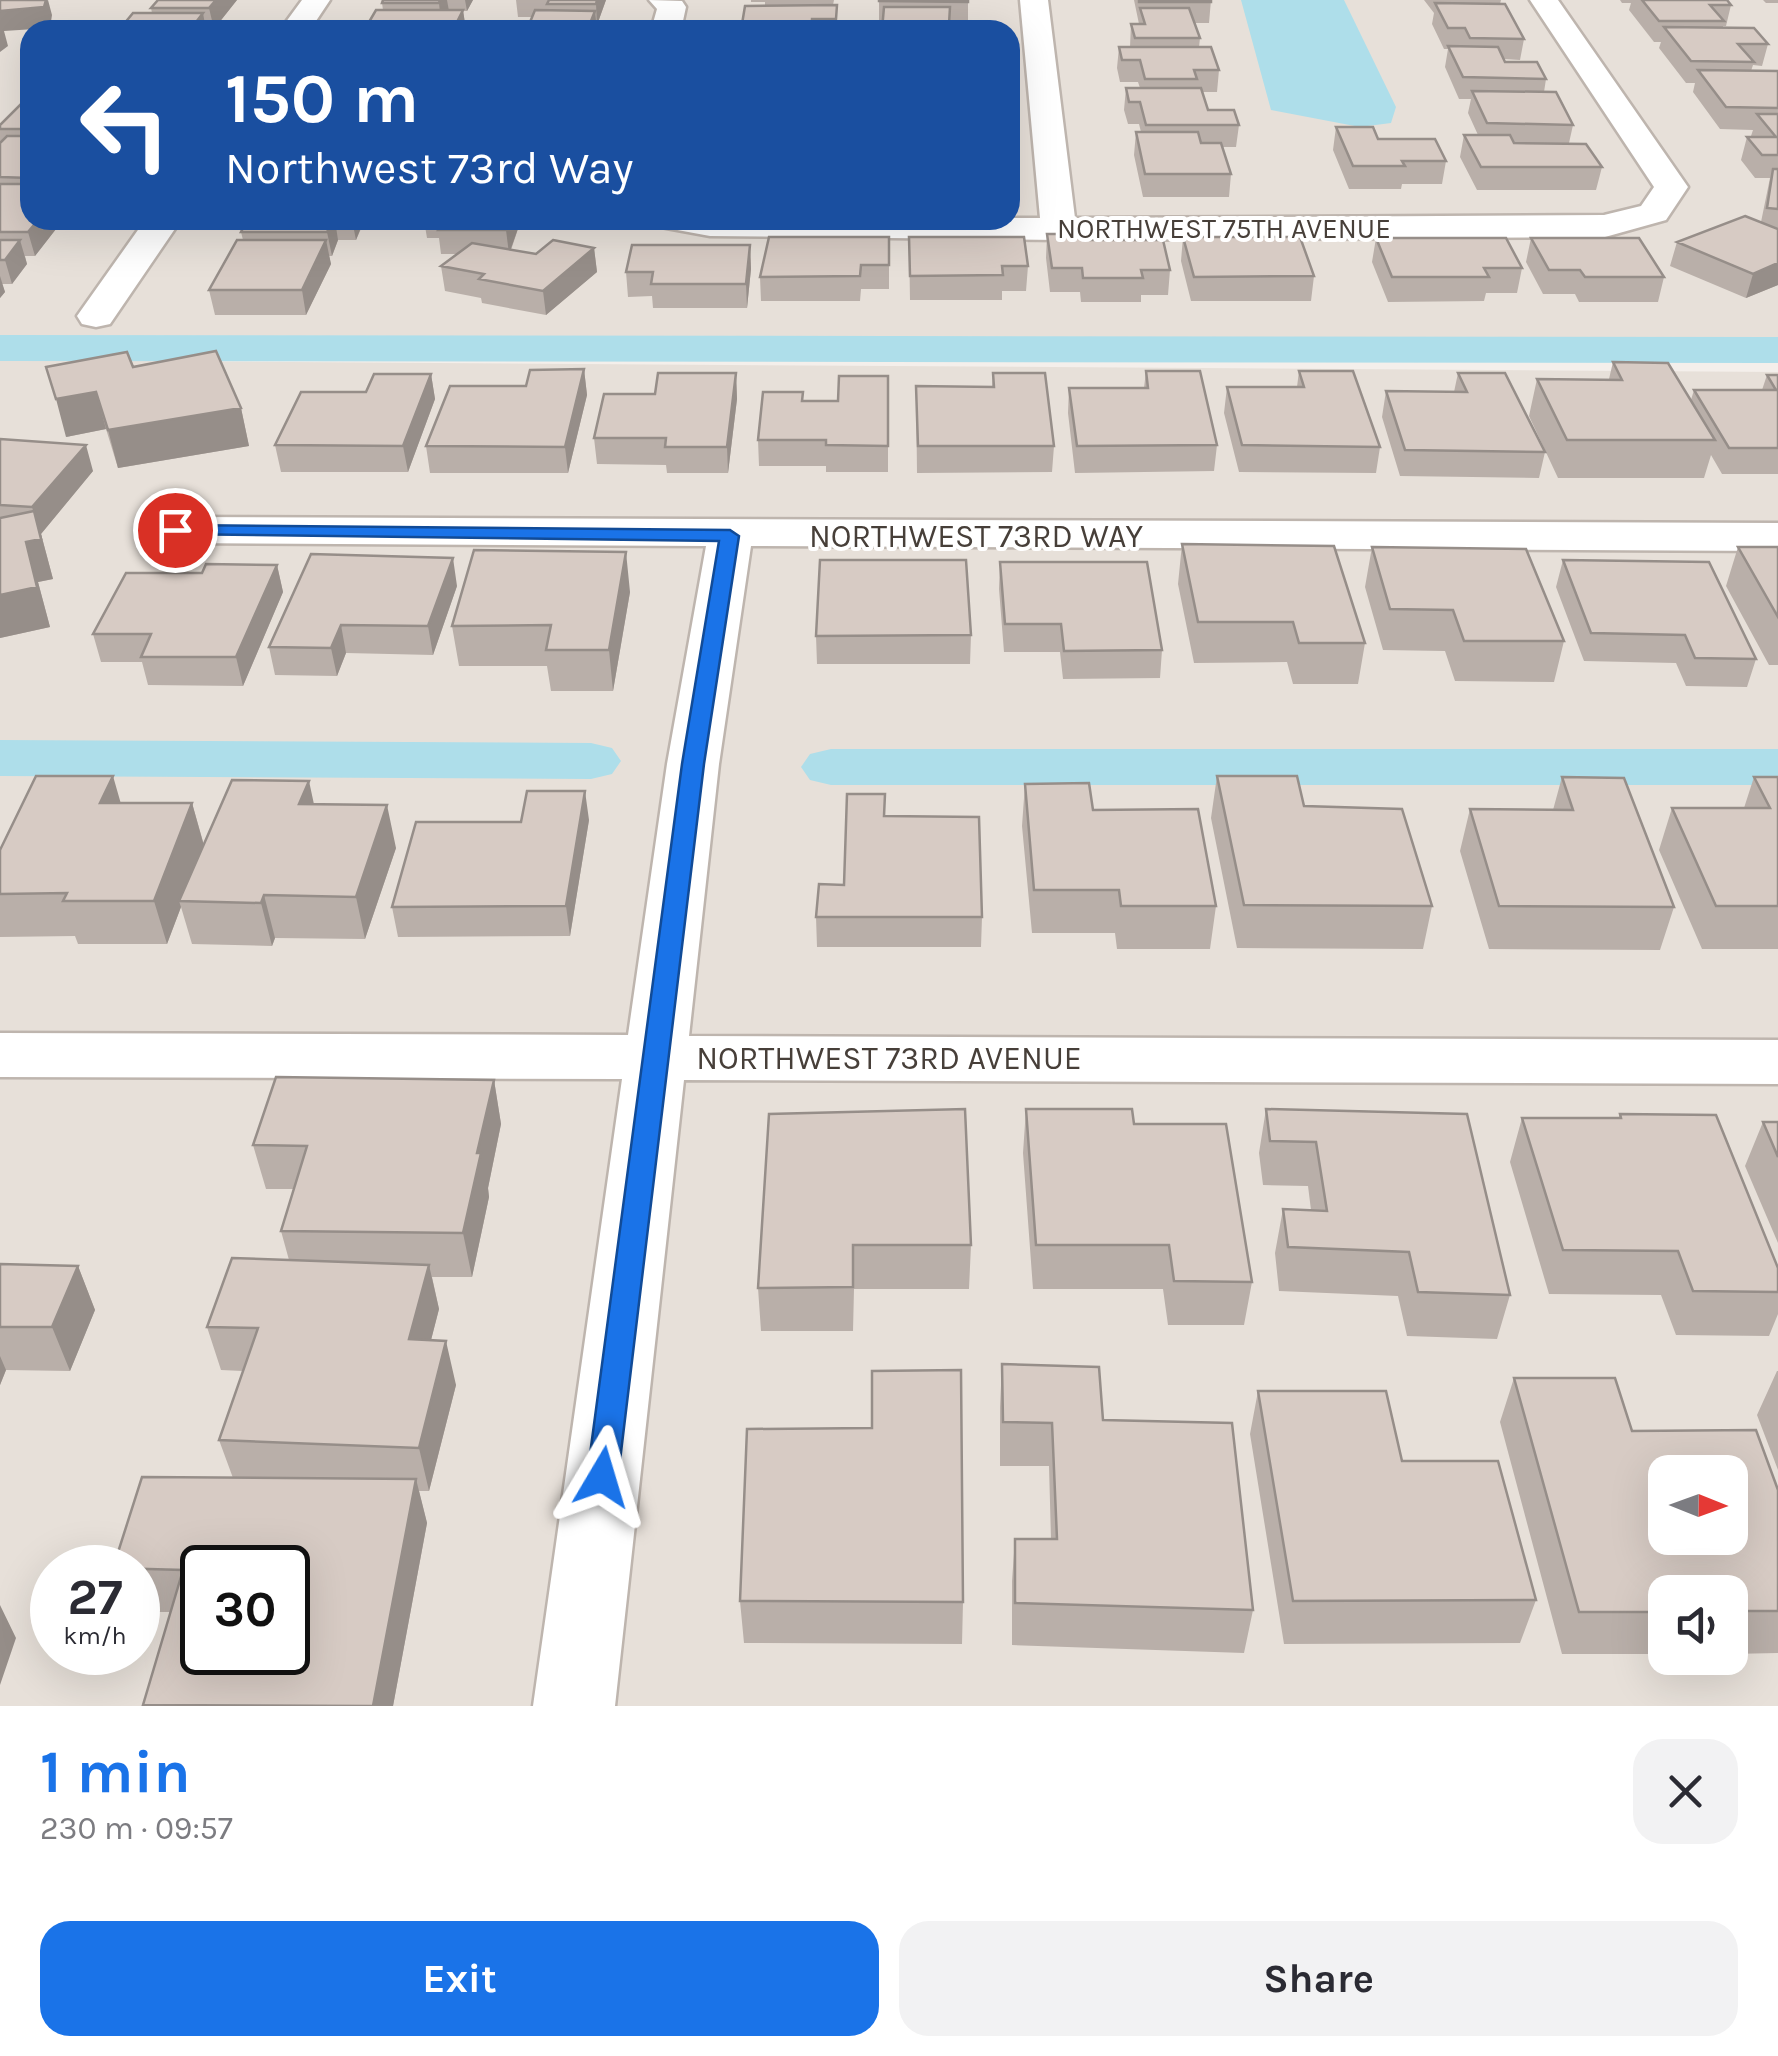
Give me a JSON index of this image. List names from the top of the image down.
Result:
{
  "streets": {
    "street": ["NORTHWEST 75TH AVENUE", "NORTHWEST 73RD WAY", "NORTHWEST 73RD AVENUE"]
  },
  "north": "right",
  "page": {
    "turn": ["150 m", "Northwest 73rd Way"],
    "speed": "27 km/h",
    "limit": "30",
    "heading": ["1 min", "230 m · 09:57"],
    "buttons": ["Exit", "Share"]
  }
}
